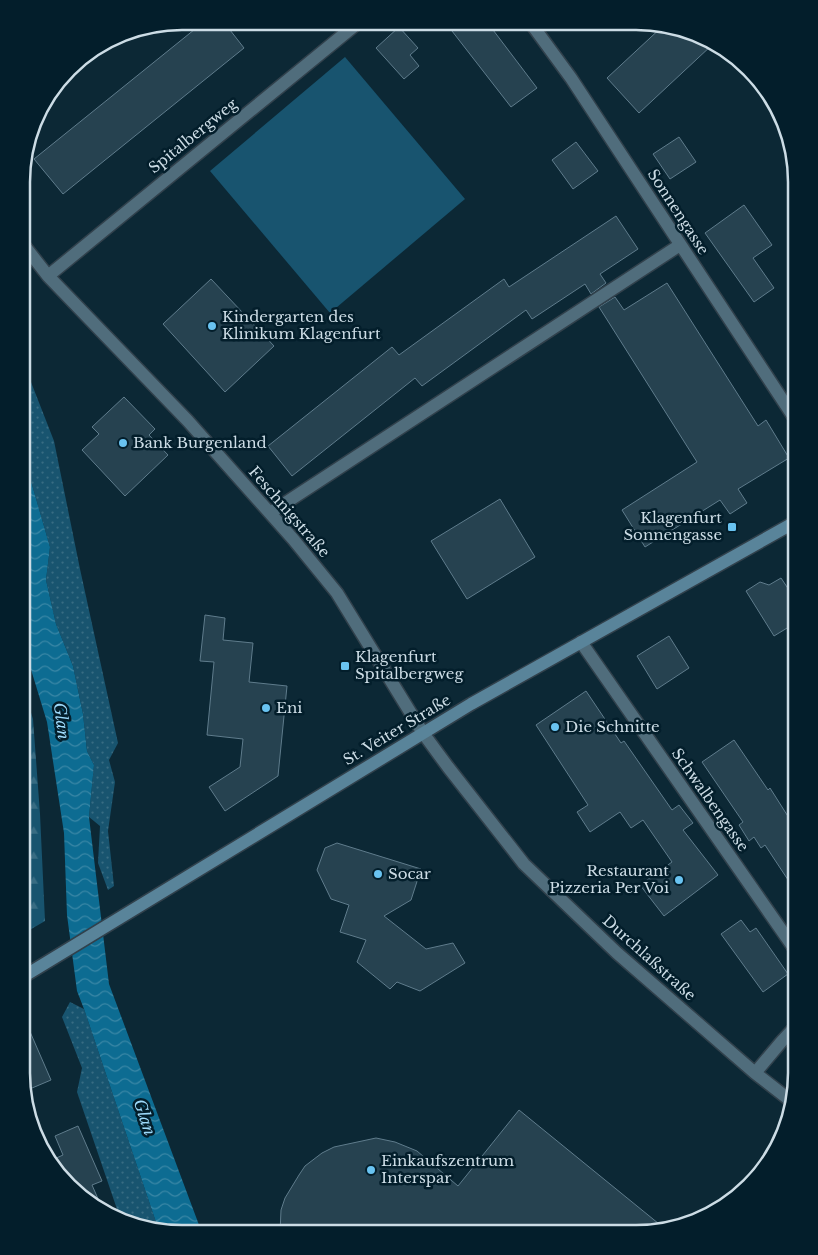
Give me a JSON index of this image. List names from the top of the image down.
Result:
{
  "streets": {
    "main road": ["St. Veiter Straße"],
    "street": [
      "Spitalbergweg",
      "Sonnengasse",
      "Feschnigstraße",
      "Schwalbengasse",
      "Durchlaßstraße"
    ]
  },
  "crossings": [
    ["Spitalbergweg", "Feschnigstraße"],
    ["Feschnigstraße", "St. Veiter Straße"],
    ["Feschnigstraße", "Durchlaßstraße"],
    ["St. Veiter Straße", "Schwalbengasse"],
    ["St. Veiter Straße", "Durchlaßstraße"]
  ],
  "water": ["Glan"],
  "places": {
    "other": [
      "Kindergarten des Klinikum Klagenfurt",
      "Bank Burgenland",
      "Eni",
      "Die Schnitte",
      "Socar",
      "Restaurant Pizzeria Per Voi",
      "Einkaufszentrum Interspar"
    ],
    "transit": ["Klagenfurt Sonnengasse", "Klagenfurt Spitalbergweg"]
  }
}
